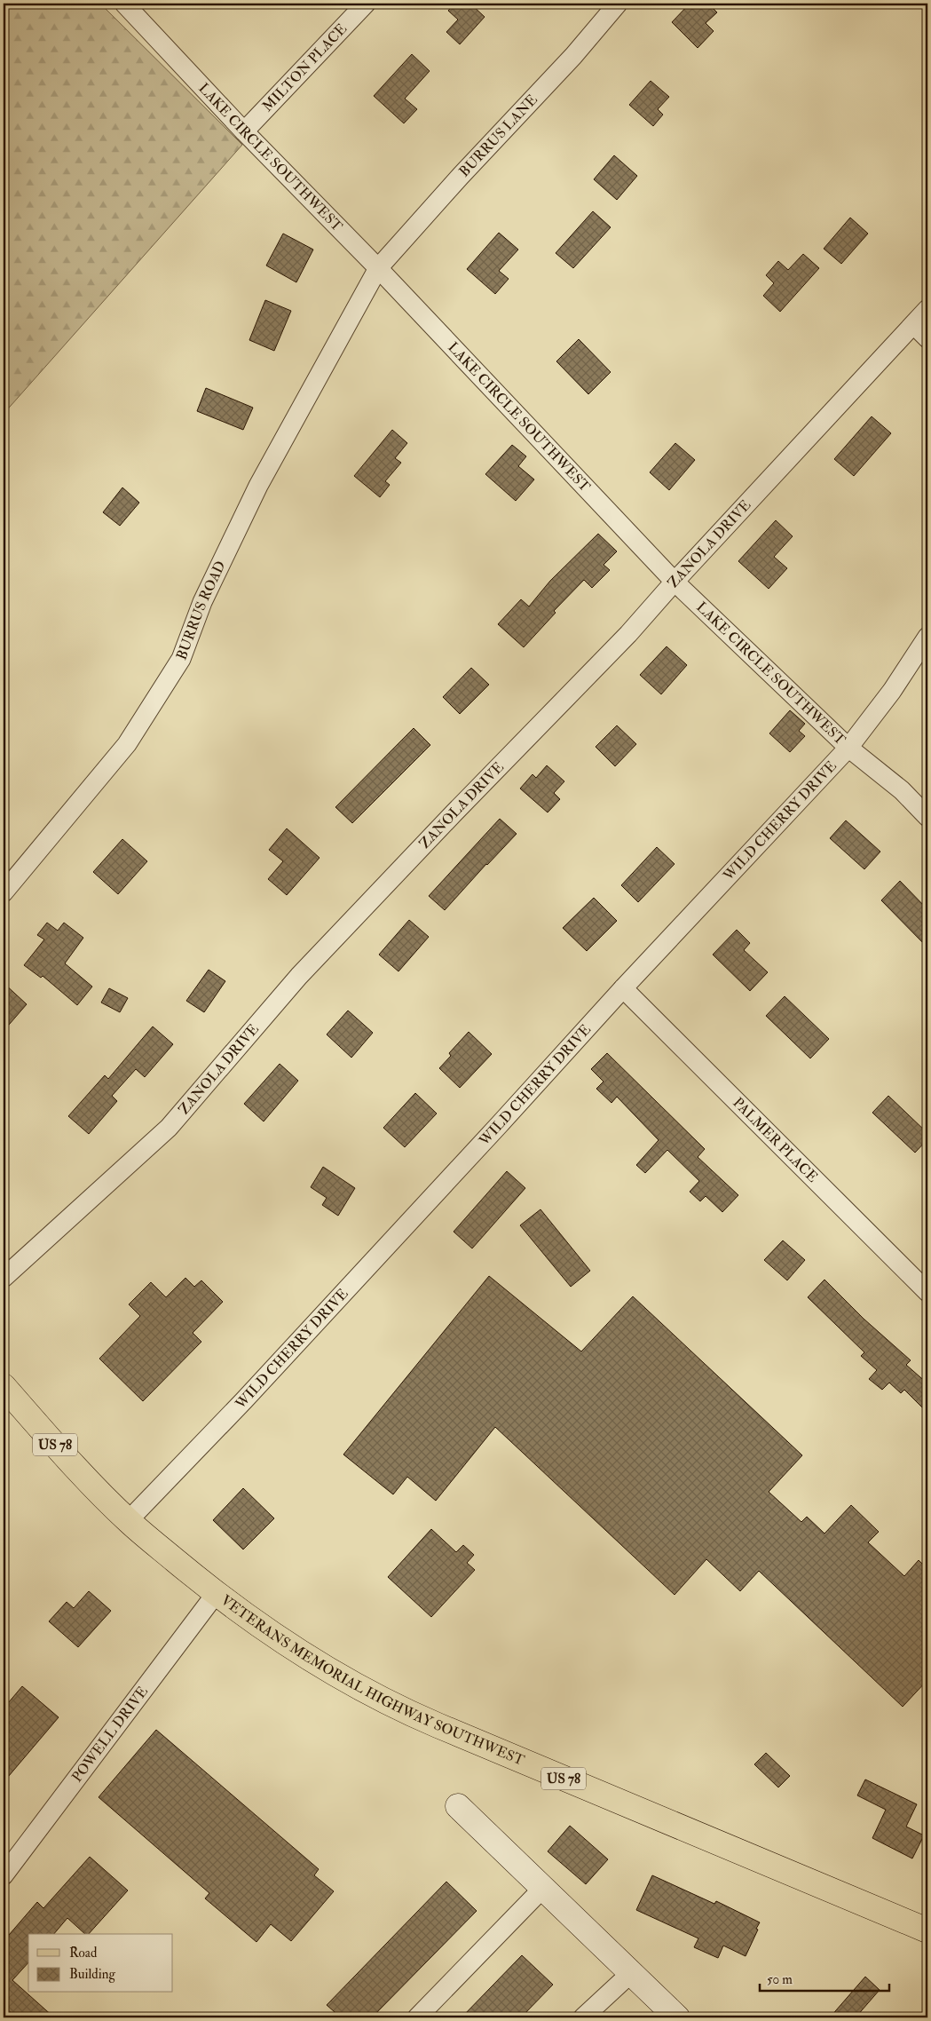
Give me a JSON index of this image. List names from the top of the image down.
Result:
{
  "streets": {
    "main road": ["US 78", "VETERANS MEMORIAL HIGHWAY SOUTHWEST"],
    "street": [
      "MILTON PLACE",
      "BURRUS LANE",
      "LAKE CIRCLE SOUTHWEST",
      "ZANOLA DRIVE",
      "BURRUS ROAD",
      "WILD CHERRY DRIVE",
      "PALMER PLACE",
      "POWELL DRIVE"
    ]
  },
  "crossings": [
    ["MILTON PLACE", "LAKE CIRCLE SOUTHWEST"],
    ["BURRUS LANE", "LAKE CIRCLE SOUTHWEST"],
    ["BURRUS LANE", "BURRUS ROAD"],
    ["LAKE CIRCLE SOUTHWEST", "ZANOLA DRIVE"],
    ["LAKE CIRCLE SOUTHWEST", "WILD CHERRY DRIVE"],
    ["WILD CHERRY DRIVE", "PALMER PLACE"],
    ["WILD CHERRY DRIVE", "VETERANS MEMORIAL HIGHWAY SOUTHWEST"],
    ["VETERANS MEMORIAL HIGHWAY SOUTHWEST", "POWELL DRIVE"]
  ],
  "legend": ["Road", "Building"],
  "scale_bar": "50 m"
}
